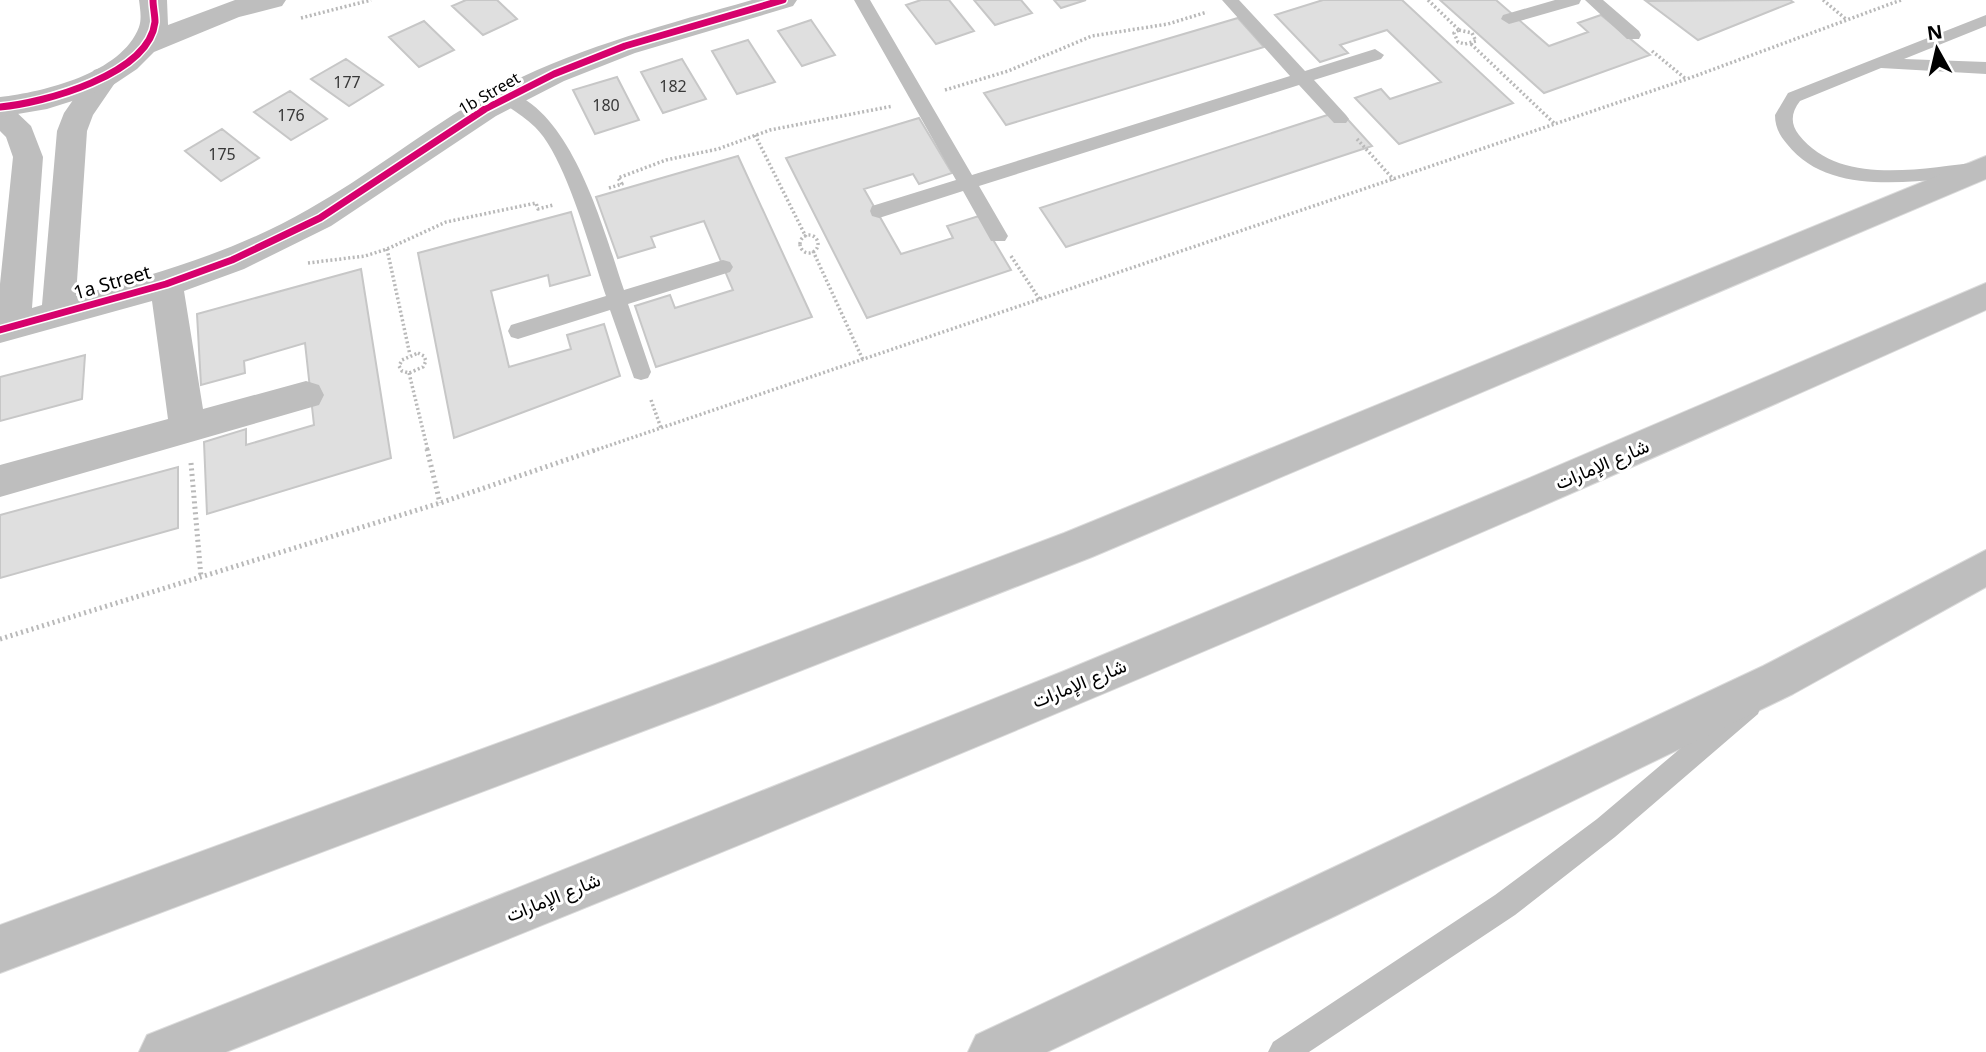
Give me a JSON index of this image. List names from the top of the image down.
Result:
{
  "streets": {
    "main road": ["1b Street", "1a Street", "شارع الإمارات"]
  },
  "crossings": [
    ["1b Street", "1a Street"]
  ],
  "house_numbers": [
    "177",
    "182",
    "180",
    "176",
    "175"
  ],
  "north": "top"
}
